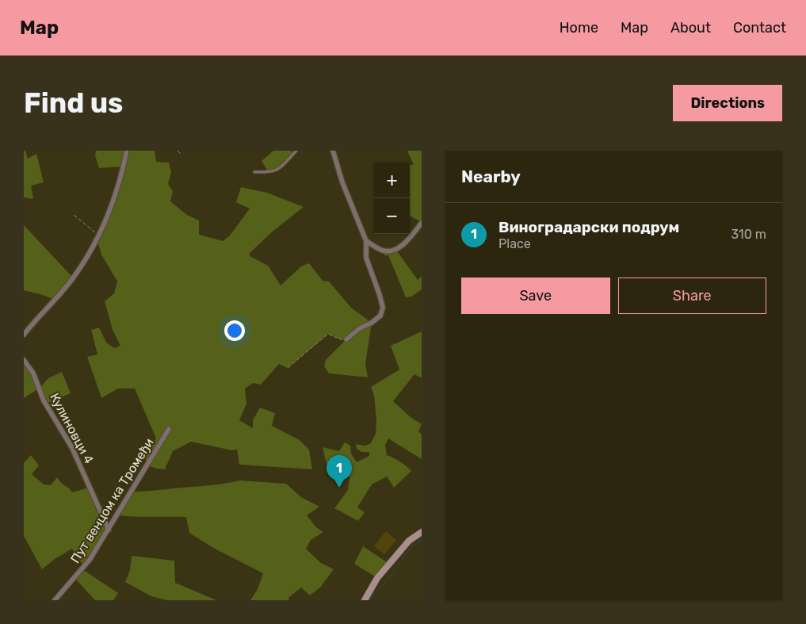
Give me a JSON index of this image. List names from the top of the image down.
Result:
{
  "streets": {
    "street": ["Кулиновци 4", "Пут венцом ка Тромеђи"]
  },
  "crossings": [
    ["Кулиновци 4", "Пут венцом ка Тромеђи"]
  ],
  "page": {
    "header": "Map",
    "nav": [
      "Home",
      "Map",
      "About",
      "Contact"
    ],
    "buttons": [
      "Directions",
      ["Save", "Share"]
    ],
    "title": "Find us",
    "heading": "Nearby",
    "map_buttons": ["+", "−"],
    "list": [
      {
        "mark": "1",
        "name": "Виноградарски подрум",
        "note": "Place",
        "value": "310 m"
      }
    ],
    "pins": "1"
  }
}
